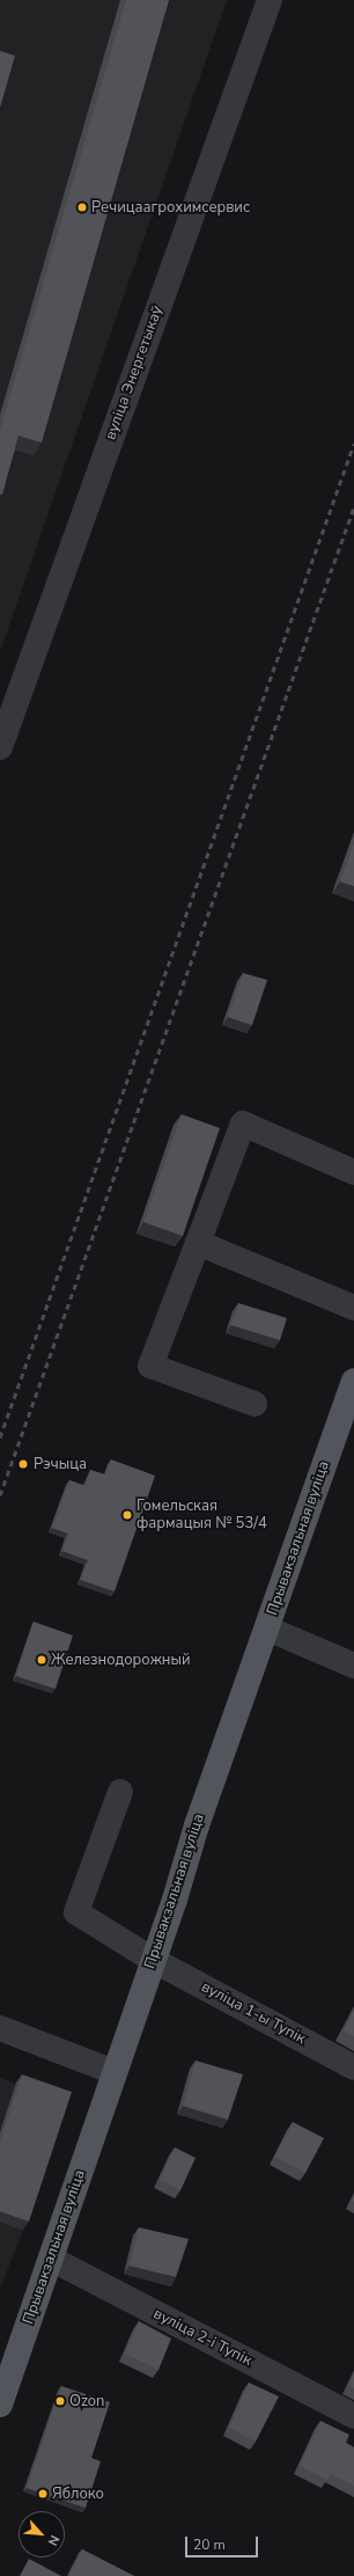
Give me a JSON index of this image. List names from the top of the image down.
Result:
{
  "streets": {
    "main road": ["Прывакзальная вуліца"],
    "street": ["вуліца Энергетыкаў", "вуліца 1-ы Тупік", "вуліца 2-і Тупік"]
  },
  "crossings": [
    ["Прывакзальная вуліца", "вуліца 1-ы Тупік"],
    ["Прывакзальная вуліца", "вуліца 2-і Тупік"]
  ],
  "places": [
    "Речицаагрохимсервис",
    "Рэчыца",
    "Гомельская фармацыя № 53/4",
    "Железнодорожный",
    "Ozon",
    "Яблоко"
  ],
  "scale_bar": "20 m",
  "north": "bottom right"
}
